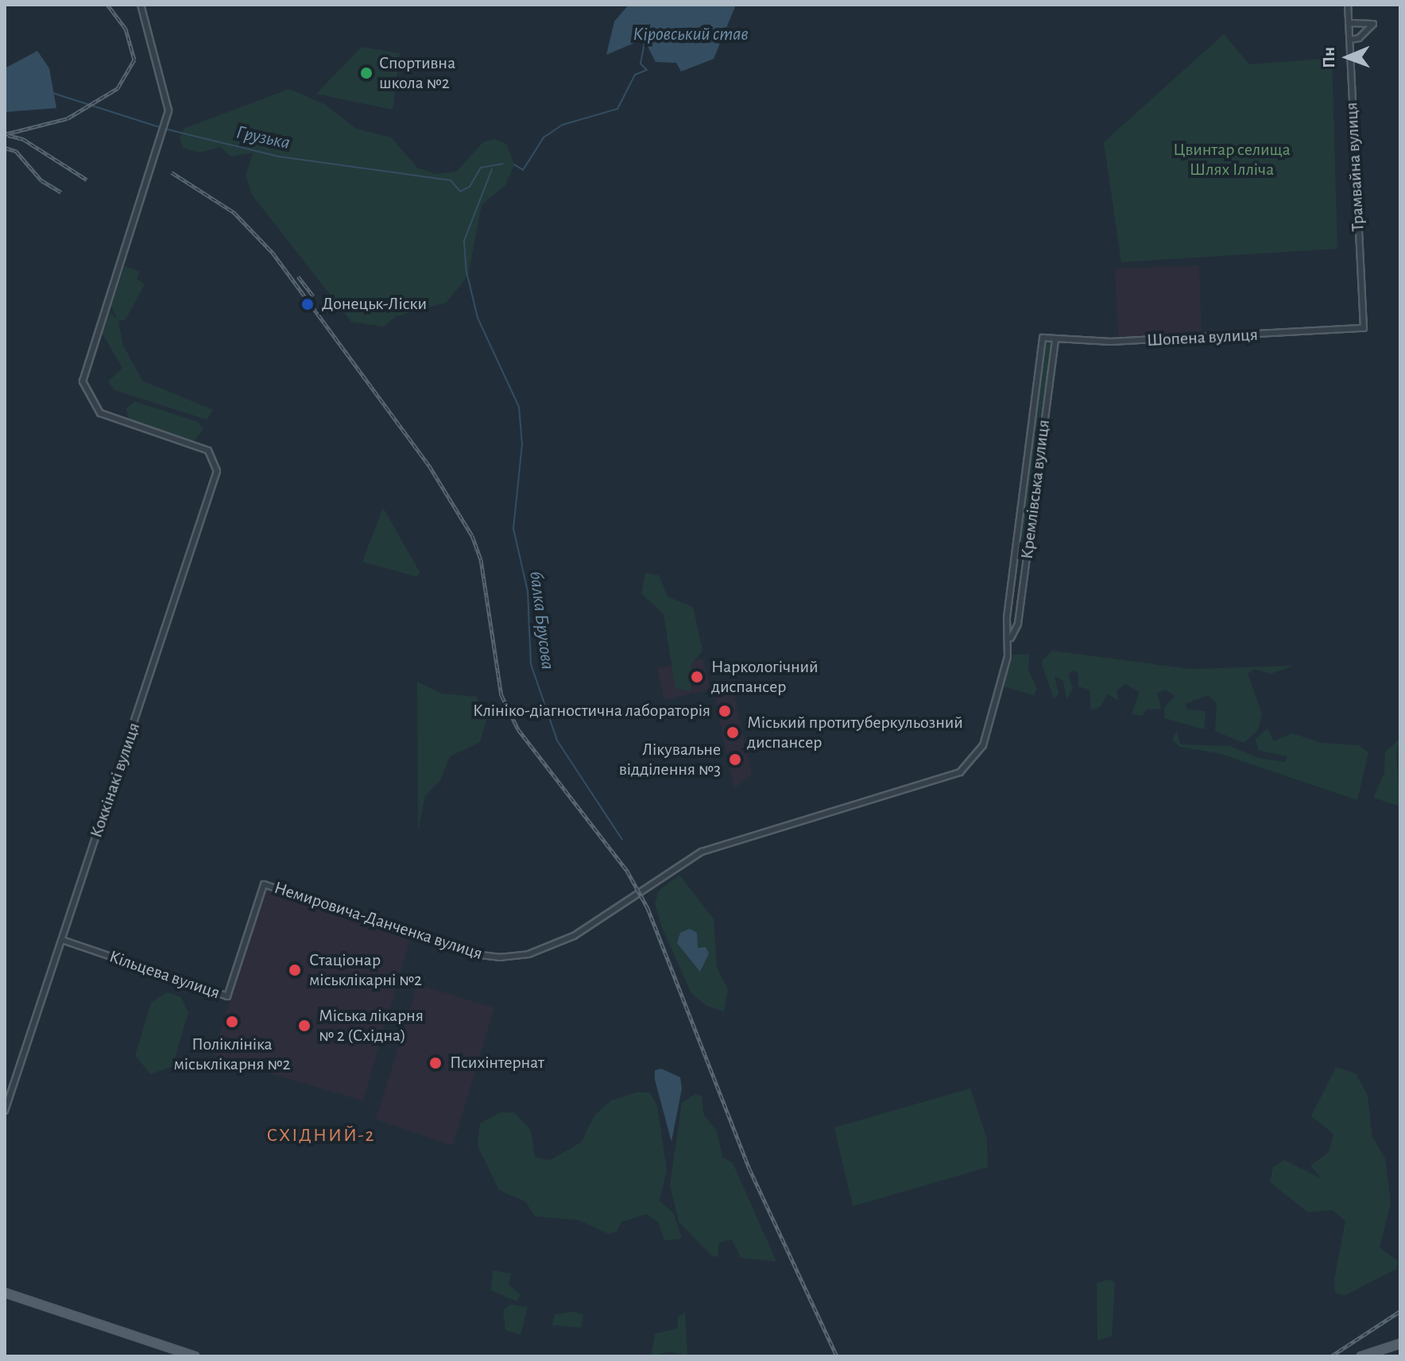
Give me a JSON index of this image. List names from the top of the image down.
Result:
{
  "streets": {
    "street": [
      "Трамвайна вулиця",
      "Шопена вулиця",
      "Кремлівська вулиця",
      "Коккінакі вулиця",
      "Немировича-Данченка вулиця",
      "Кільцева вулиця"
    ]
  },
  "crossings": [
    ["Трамвайна вулиця", "Шопена вулиця"],
    ["Шопена вулиця", "Кремлівська вулиця"],
    ["Кремлівська вулиця", "Немировича-Данченка вулиця"],
    ["Коккінакі вулиця", "Кільцева вулиця"],
    ["Немировича-Данченка вулиця", "Кільцева вулиця"]
  ],
  "districts": ["СХІДНИЙ-2"],
  "water": ["Кіровський став", "Грузька", "балка Брусова"],
  "parks": ["Цвинтар селища Шлях Ілліча"],
  "places": [
    "Спортивна школа №2",
    "Донецьк-Ліски",
    "Наркологічний диспансер",
    "Клініко-діагностична лабораторія",
    "Міський протитуберкульозний диспансер",
    "Лікувальне відділення №3",
    "Стаціонар міськлікарні №2",
    "Поліклініка міськлікарня №2",
    "Міська лікарня № 2 (Східна)",
    "Психінтернат"
  ],
  "north": "left"
}
